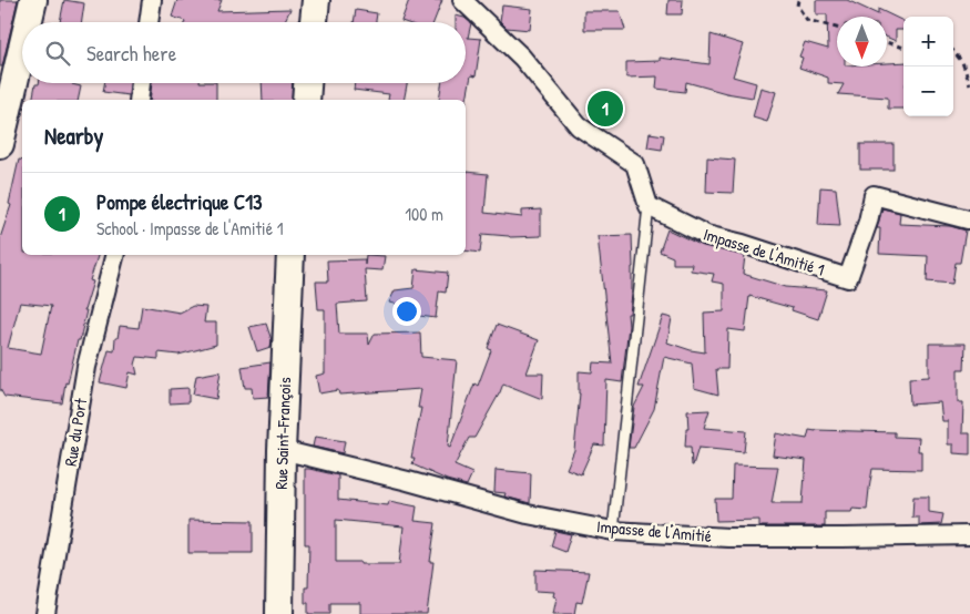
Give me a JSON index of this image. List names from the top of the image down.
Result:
{
  "streets": {
    "street": [
      "Impasse de l'Amitié 1",
      "Rue du Port",
      "Rue Saint-François",
      "Impasse de l'Amitié"
    ]
  },
  "crossings": [
    ["Rue Saint-François", "Impasse de l'Amitié"]
  ],
  "north": "bottom",
  "page": {
    "map_buttons": ["+", "−"],
    "search": "Search here",
    "pins": "1",
    "heading": "Nearby",
    "list": [
      {
        "mark": "1",
        "name": "Pompe électrique C13",
        "note": "School · Impasse de l'Amitié 1",
        "value": "100 m"
      }
    ]
  }
}
